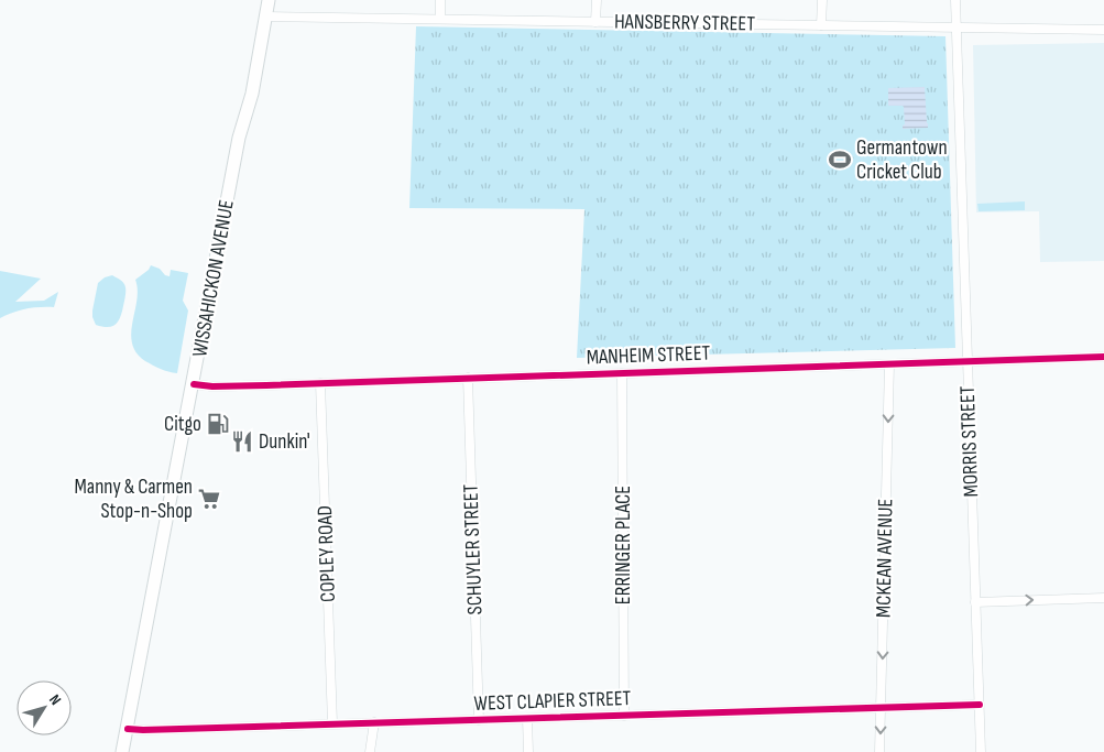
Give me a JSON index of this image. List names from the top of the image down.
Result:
{
  "streets": {
    "street": [
      "HANSBERRY STREET",
      "WISSAHICKON AVENUE",
      "MANHEIM STREET",
      "MORRIS STREET",
      "ERRINGER PLACE",
      "SCHUYLER STREET",
      "COPLEY ROAD",
      "MCKEAN AVENUE",
      "WEST CLAPIER STREET"
    ]
  },
  "crossings": [
    ["HANSBERRY STREET", "WISSAHICKON AVENUE"],
    ["HANSBERRY STREET", "MORRIS STREET"],
    ["WISSAHICKON AVENUE", "MANHEIM STREET"],
    ["WISSAHICKON AVENUE", "WEST CLAPIER STREET"],
    ["MANHEIM STREET", "MORRIS STREET"],
    ["MANHEIM STREET", "ERRINGER PLACE"],
    ["MANHEIM STREET", "SCHUYLER STREET"],
    ["MANHEIM STREET", "COPLEY ROAD"],
    ["MANHEIM STREET", "MCKEAN AVENUE"],
    ["MORRIS STREET", "WEST CLAPIER STREET"],
    ["ERRINGER PLACE", "WEST CLAPIER STREET"],
    ["SCHUYLER STREET", "WEST CLAPIER STREET"],
    ["COPLEY ROAD", "WEST CLAPIER STREET"],
    ["MCKEAN AVENUE", "WEST CLAPIER STREET"]
  ],
  "one_way": ["MCKEAN AVENUE"],
  "places": {
    "sports": ["Germantown Cricket Club"],
    "fuel station": ["Citgo"],
    "restaurant": ["Dunkin'"],
    "supermarket": ["Manny & Carmen Stop-n-Shop"]
  },
  "north": "top right"
}
